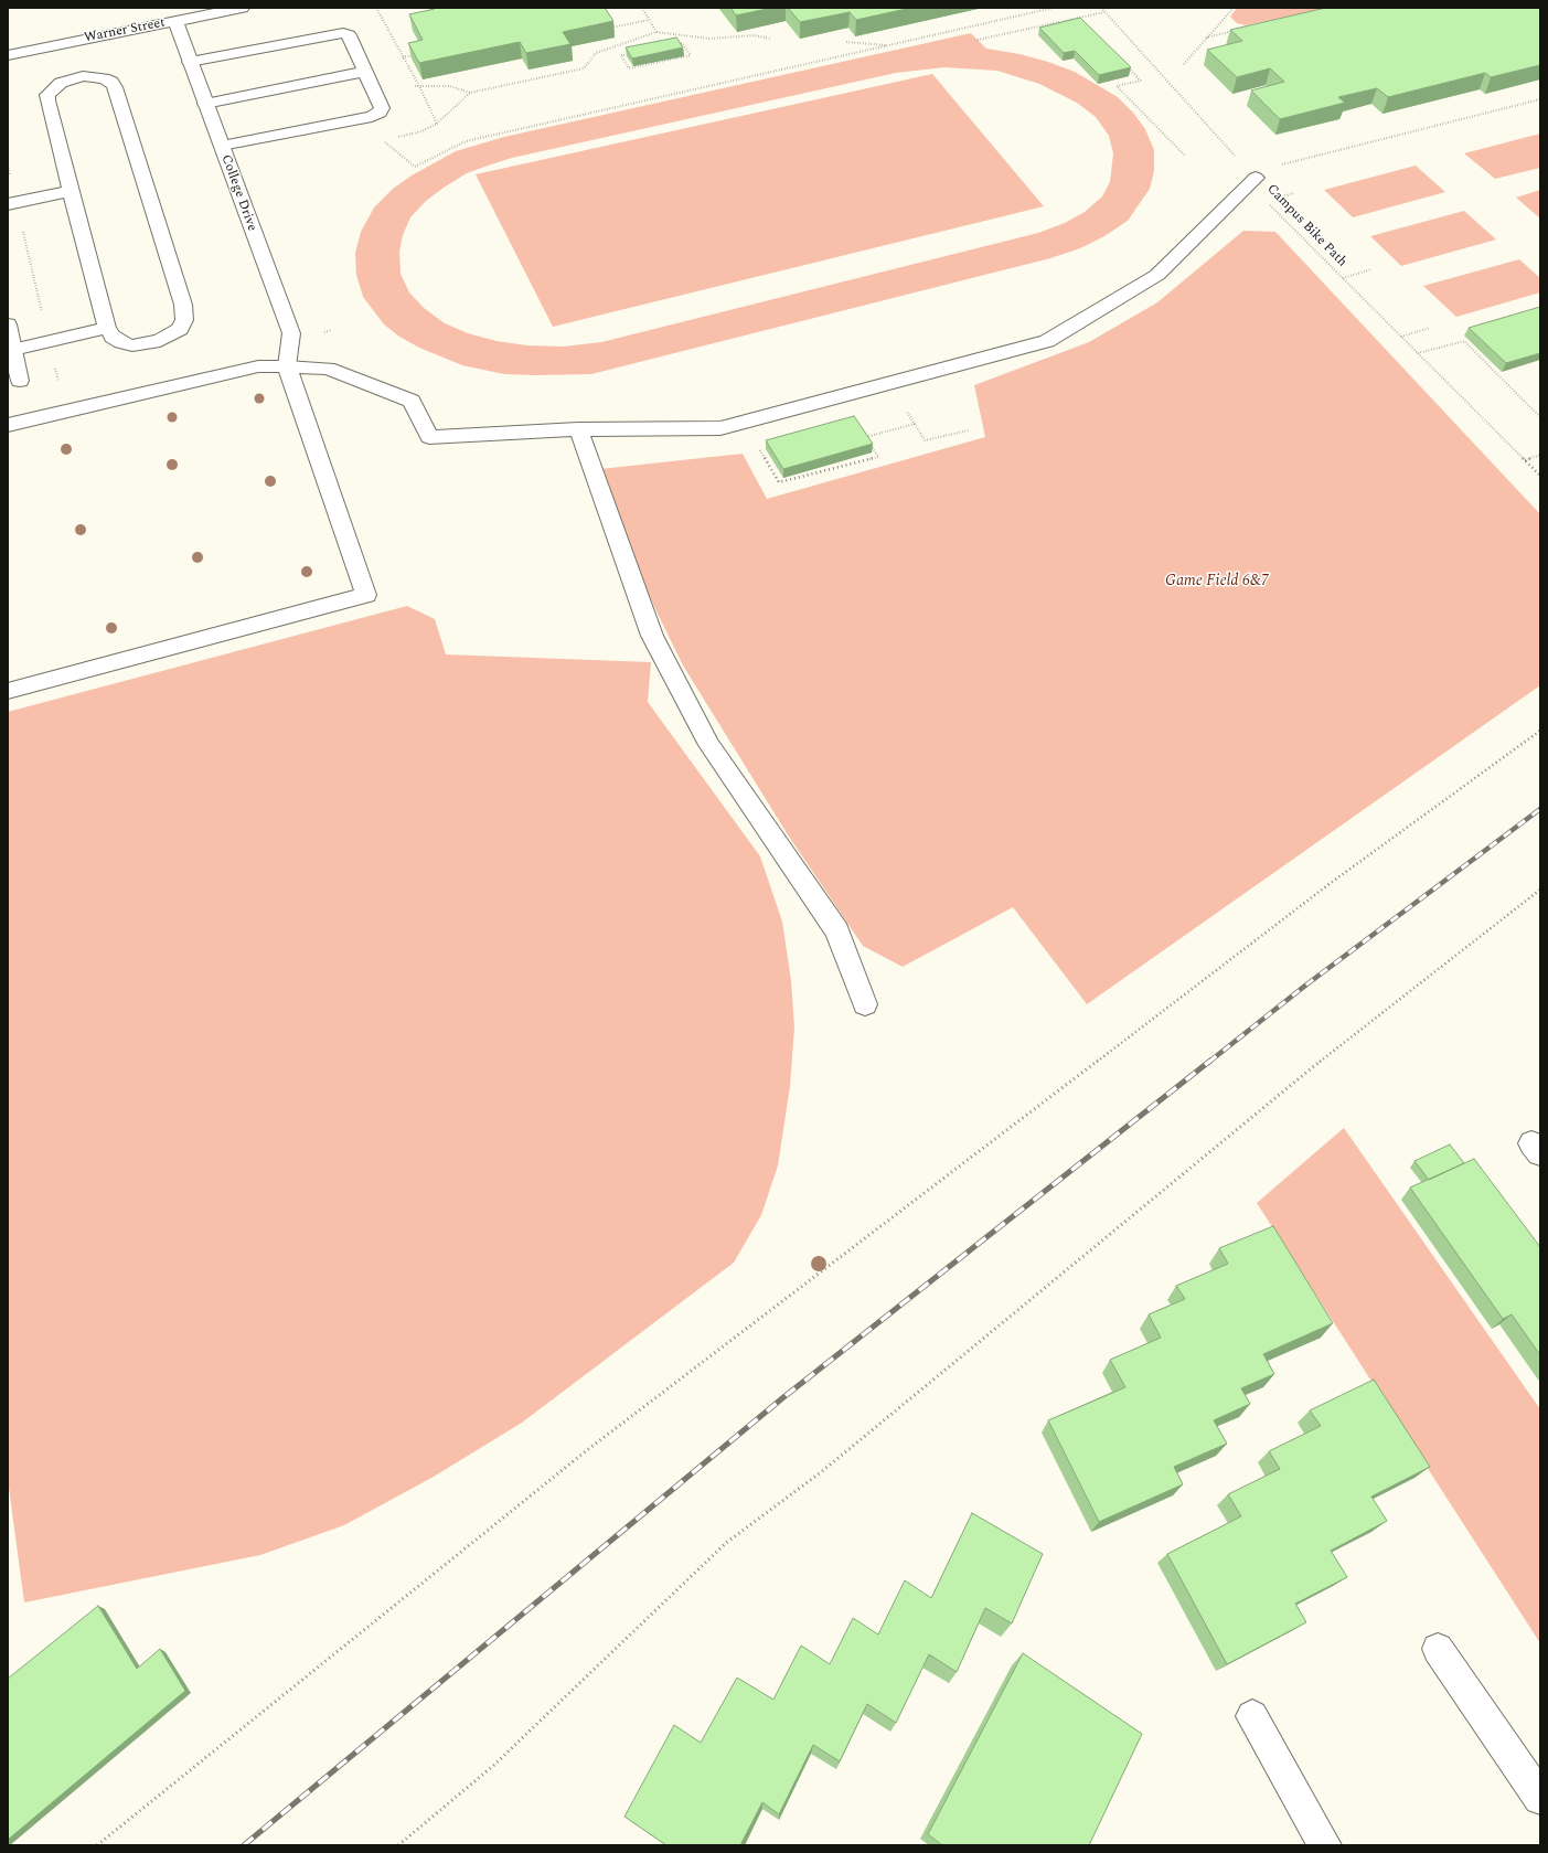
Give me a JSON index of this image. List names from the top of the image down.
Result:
{
  "streets": {
    "street": ["Warner Street", "College Drive"],
    "path": ["Campus Bike Path"]
  },
  "crossings": [
    ["Warner Street", "College Drive"]
  ],
  "parks": ["Game Field 6&7"]
}
